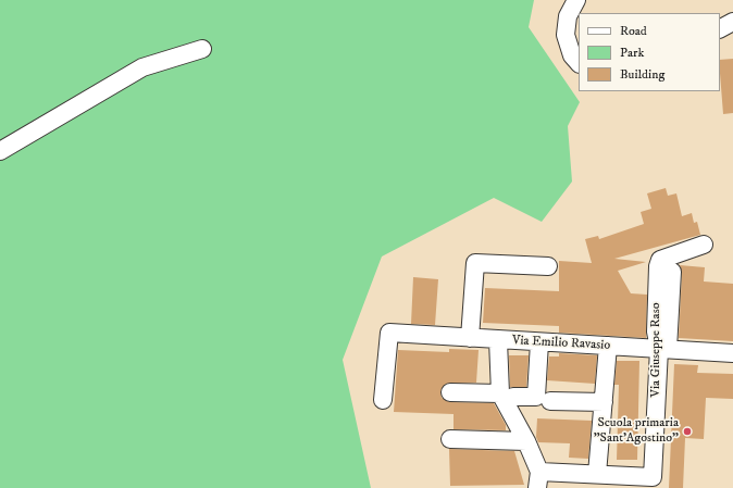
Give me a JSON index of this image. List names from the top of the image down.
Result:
{
  "streets": {
    "street": ["Via Emilio Ravasio", "Via Giuseppe Raso"]
  },
  "crossings": [
    ["Via Emilio Ravasio", "Via Giuseppe Raso"]
  ],
  "places": ["Scuola primaria \"Sant'Agostino\""],
  "legend": ["Road", "Park", "Building"]
}
